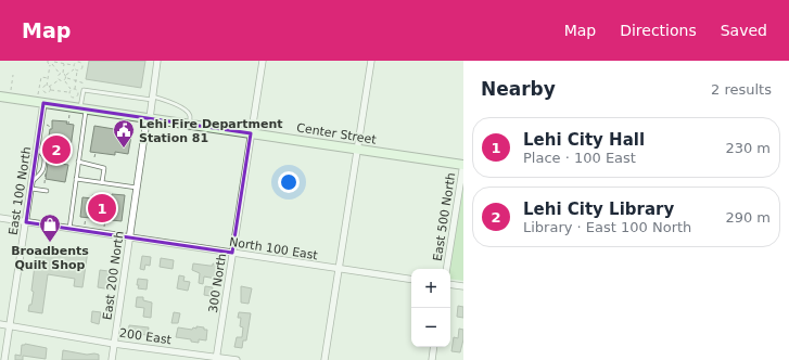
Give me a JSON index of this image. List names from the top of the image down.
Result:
{
  "streets": {
    "street": [
      "Center Street",
      "East 100 North",
      "East 500 North",
      "North 100 East",
      "East 200 North",
      "300 North",
      "200 East"
    ]
  },
  "crossings": [
    ["Center Street", "East 100 North"],
    ["Center Street", "East 500 North"],
    ["Center Street", "East 200 North"],
    ["Center Street", "300 North"],
    ["East 100 North", "North 100 East"],
    ["East 100 North", "200 East"],
    ["North 100 East", "East 200 North"],
    ["North 100 East", "300 North"],
    ["East 200 North", "200 East"],
    ["300 North", "200 East"]
  ],
  "places": {
    "public building": ["Lehi Fire Department Station 81"],
    "shop": ["Broadbents Quilt Shop"]
  },
  "page": {
    "header": "Map",
    "nav": ["Map", "Directions", "Saved"],
    "heading": ["Nearby", "2 results"],
    "list": [
      {
        "mark": "1",
        "name": "Lehi City Hall",
        "note": "Place · 100 East",
        "value": "230 m"
      },
      {
        "mark": "2",
        "name": "Lehi City Library",
        "note": "Library · East 100 North",
        "value": "290 m"
      }
    ],
    "pins": ["2", "1"],
    "map_buttons": ["+", "−"]
  }
}
